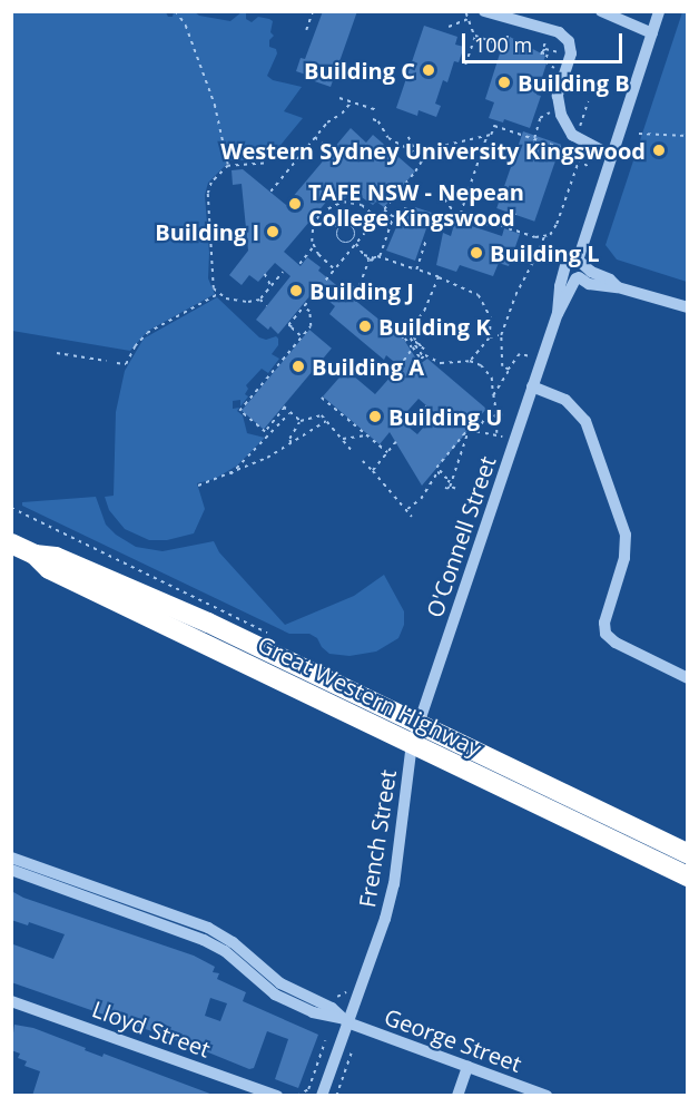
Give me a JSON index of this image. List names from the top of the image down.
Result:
{
  "streets": {
    "highway": ["Great Western Highway"],
    "street": [
      "O'Connell Street",
      "French Street",
      "Lloyd Street",
      "George Street"
    ]
  },
  "crossings": [
    ["O'Connell Street", "Great Western Highway"],
    ["O'Connell Street", "French Street"],
    ["Great Western Highway", "French Street"],
    ["French Street", "George Street"]
  ],
  "places": [
    "Building C",
    "Building B",
    "Western Sydney University Kingswood",
    "TAFE NSW - Nepean College Kingswood",
    "Building I",
    "Building L",
    "Building J",
    "Building K",
    "Building A",
    "Building U"
  ],
  "scale_bar": "100 m"
}
